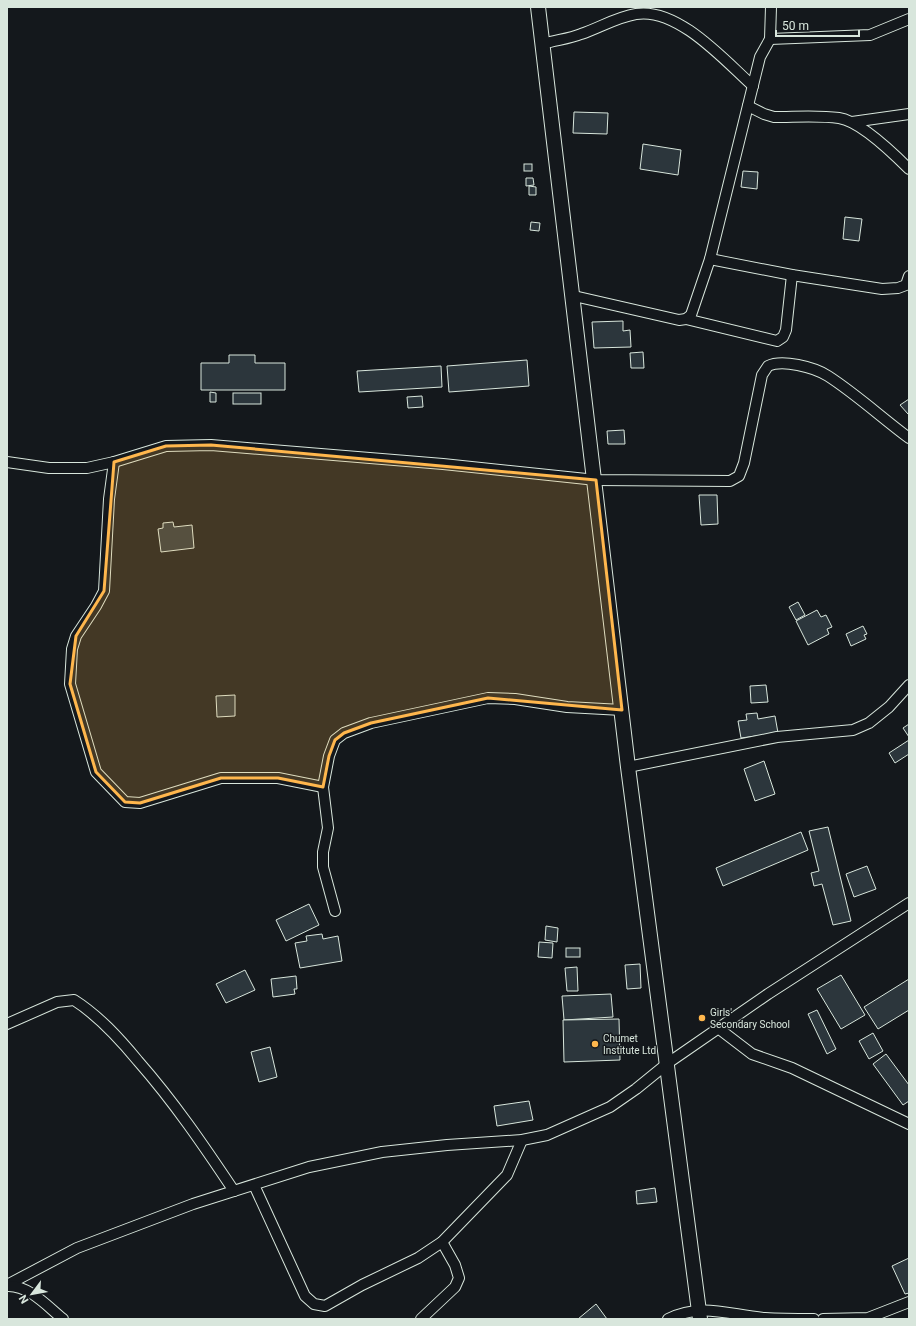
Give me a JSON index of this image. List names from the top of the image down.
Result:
{
  "places": ["Girls' Secondary School", "Chumet Institute Ltd"],
  "scale_bar": "50 m",
  "north": "bottom left"
}
